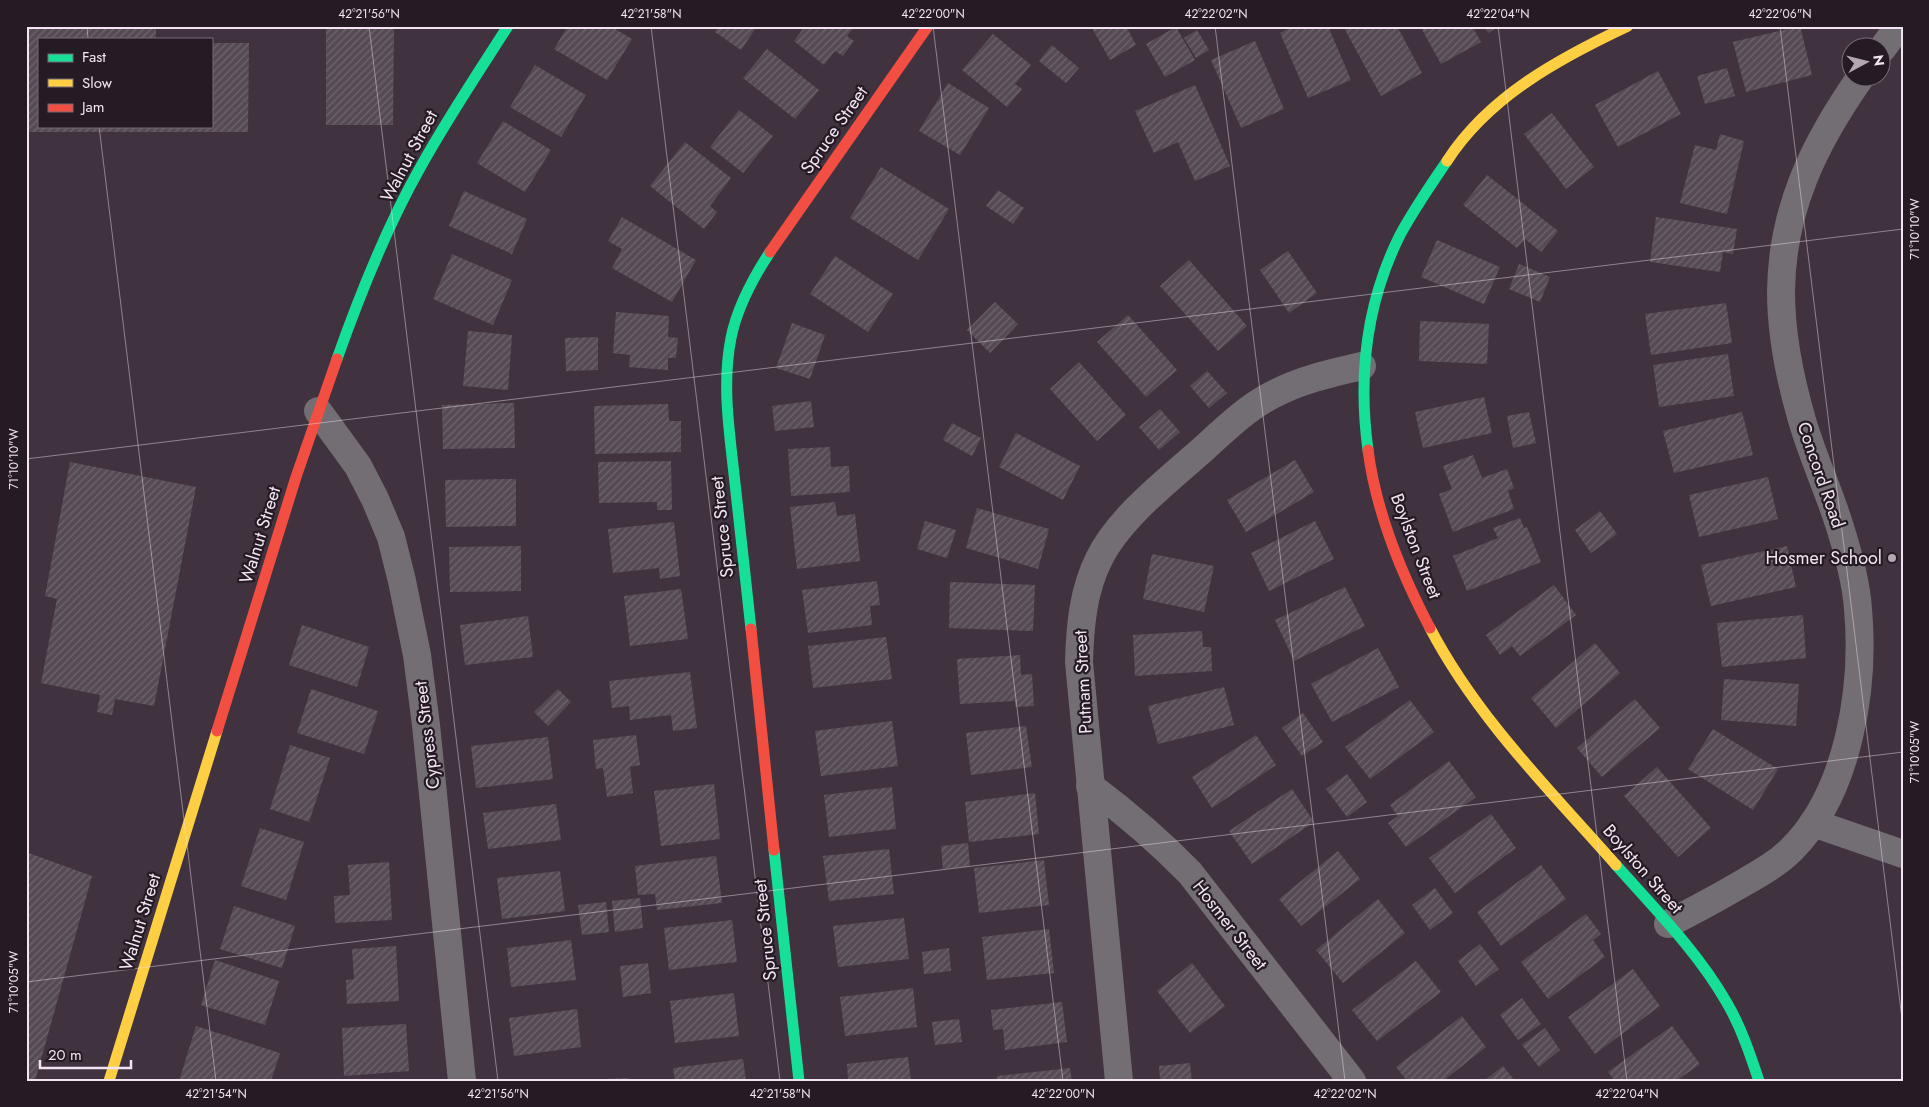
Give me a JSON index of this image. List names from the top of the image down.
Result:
{
  "streets": {
    "street": [
      "Spruce Street",
      "Walnut Street",
      "Concord Road",
      "Boylston Street",
      "Putnam Street",
      "Cypress Street",
      "Hosmer Street"
    ]
  },
  "crossings": [
    ["Walnut Street", "Cypress Street"],
    ["Concord Road", "Boylston Street"],
    ["Boylston Street", "Putnam Street"],
    ["Putnam Street", "Hosmer Street"]
  ],
  "places": ["Hosmer School"],
  "legend": ["Fast", "Slow", "Jam"],
  "scale_bar": "20 m",
  "north": "right",
  "coordinates": [
    "42°21'56\"N",
    "42°21'58\"N",
    "42°22'00\"N",
    "42°22'02\"N",
    "42°22'04\"N",
    "42°22'06\"N",
    "71°10'10\"W",
    "71°10'05\"W",
    "42°21'54\"N"
  ]
}
